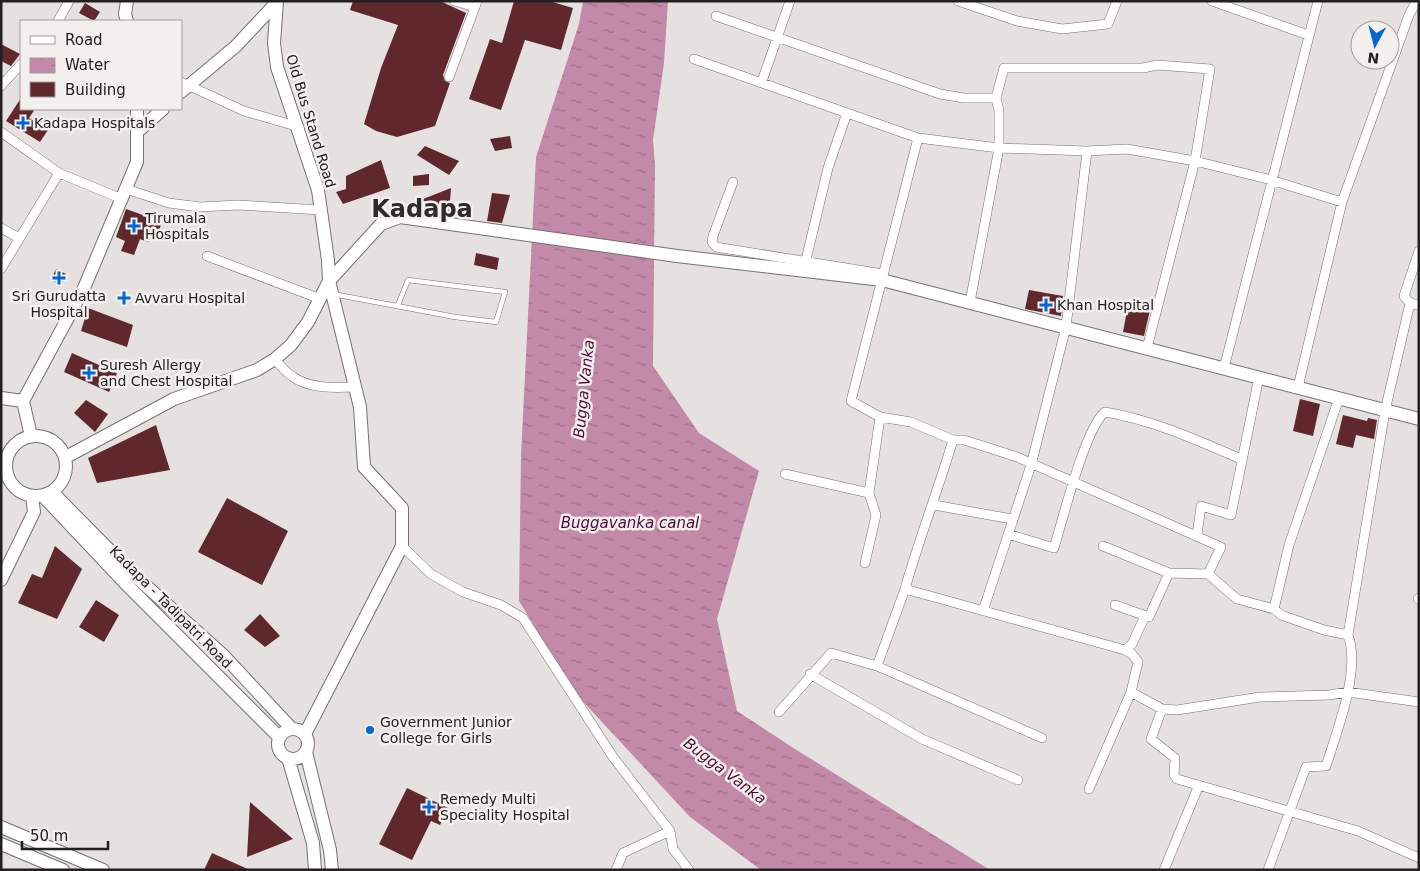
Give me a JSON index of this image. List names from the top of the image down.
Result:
{
  "streets": {
    "main road": ["Old Bus Stand Road", "Kadapa - Tadipatri Road"]
  },
  "districts": ["Kadapa"],
  "water": ["Bugga Vanka", "Buggavanka canal"],
  "places": {
    "health": [
      "Kadapa Hospitals",
      "Tirumala Hospitals",
      "Sri Gurudatta Hospital",
      "Avvaru Hospital",
      "Khan Hospital",
      "Suresh Allergy and Chest Hospital",
      "Remedy Multi Speciality Hospital"
    ],
    "other": ["Government Junior College for Girls"]
  },
  "legend": ["Road", "Water", "Building"],
  "scale_bar": "50 m",
  "north": "bottom"
}
